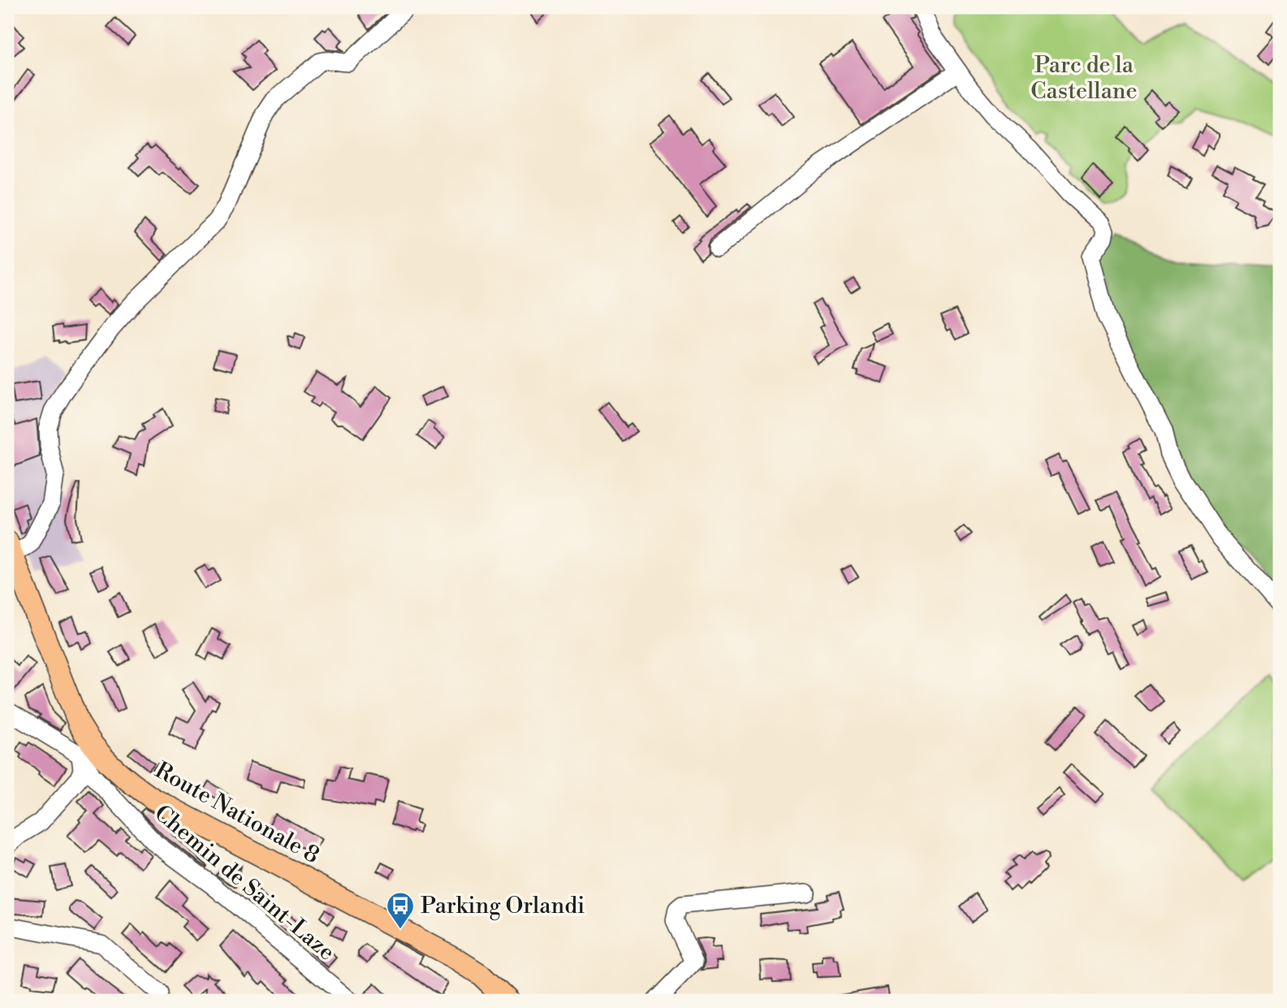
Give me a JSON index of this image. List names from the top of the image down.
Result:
{
  "streets": {
    "main road": ["Route Nationale 8"],
    "street": ["Chemin de Saint-Laze"]
  },
  "crossings": [
    ["Route Nationale 8", "Chemin de Saint-Laze"]
  ],
  "parks": ["Parc de la Castellane"],
  "places": {
    "bus stop": ["Parking Orlandi"]
  }
}
